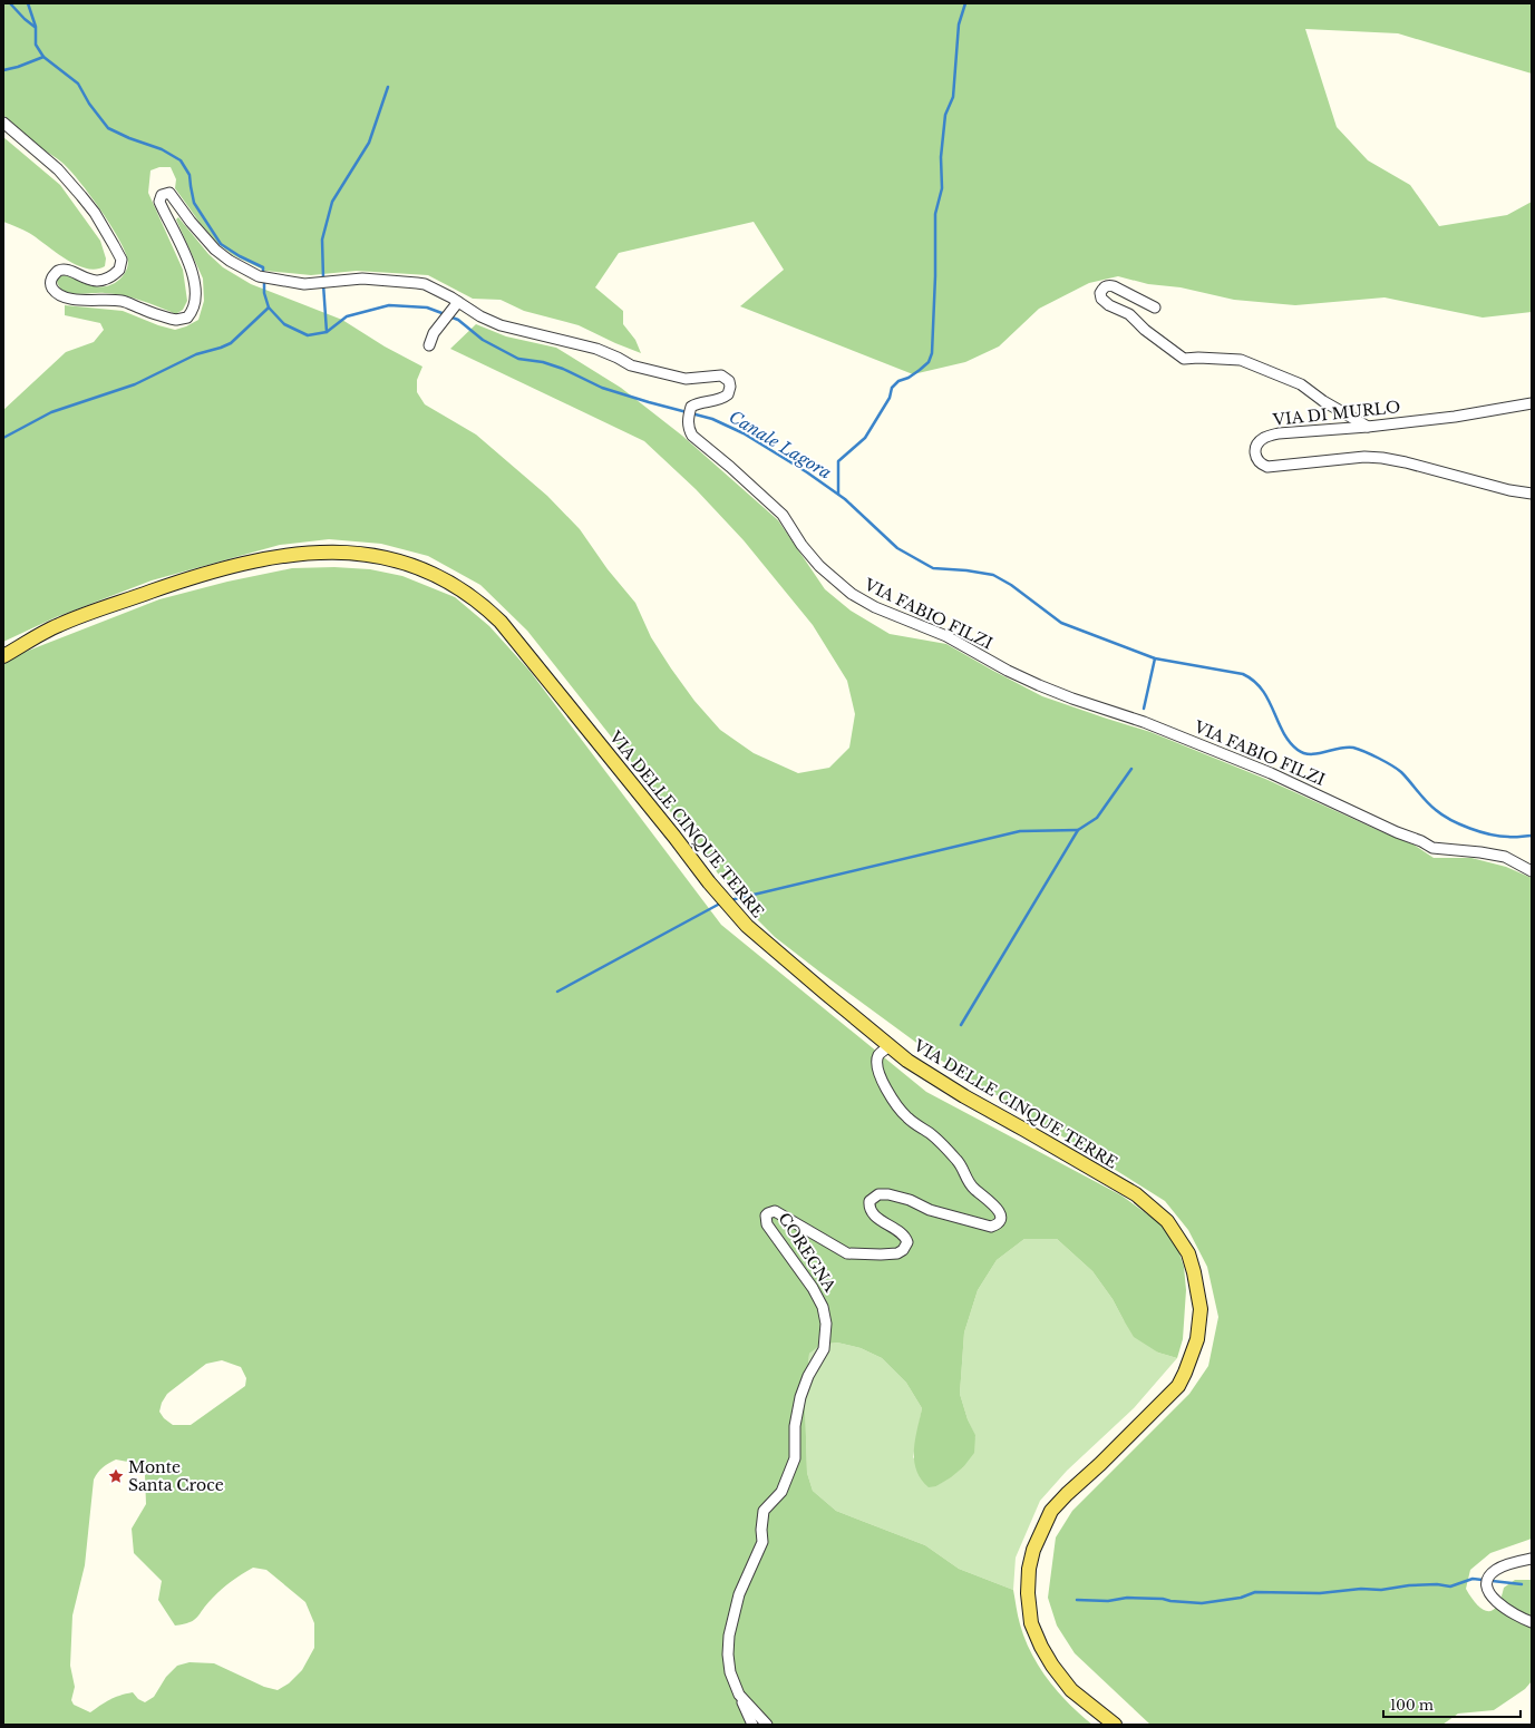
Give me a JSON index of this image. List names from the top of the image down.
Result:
{
  "streets": {
    "main road": ["VIA DELLE CINQUE TERRE"],
    "street": ["VIA DI MURLO", "VIA FABIO FILZI", "COREGNA"]
  },
  "crossings": [
    ["VIA DELLE CINQUE TERRE", "COREGNA"]
  ],
  "water": ["Canale Lagora"],
  "places": {
    "place": ["Monte Santa Croce"]
  },
  "scale_bar": "100 m"
}
